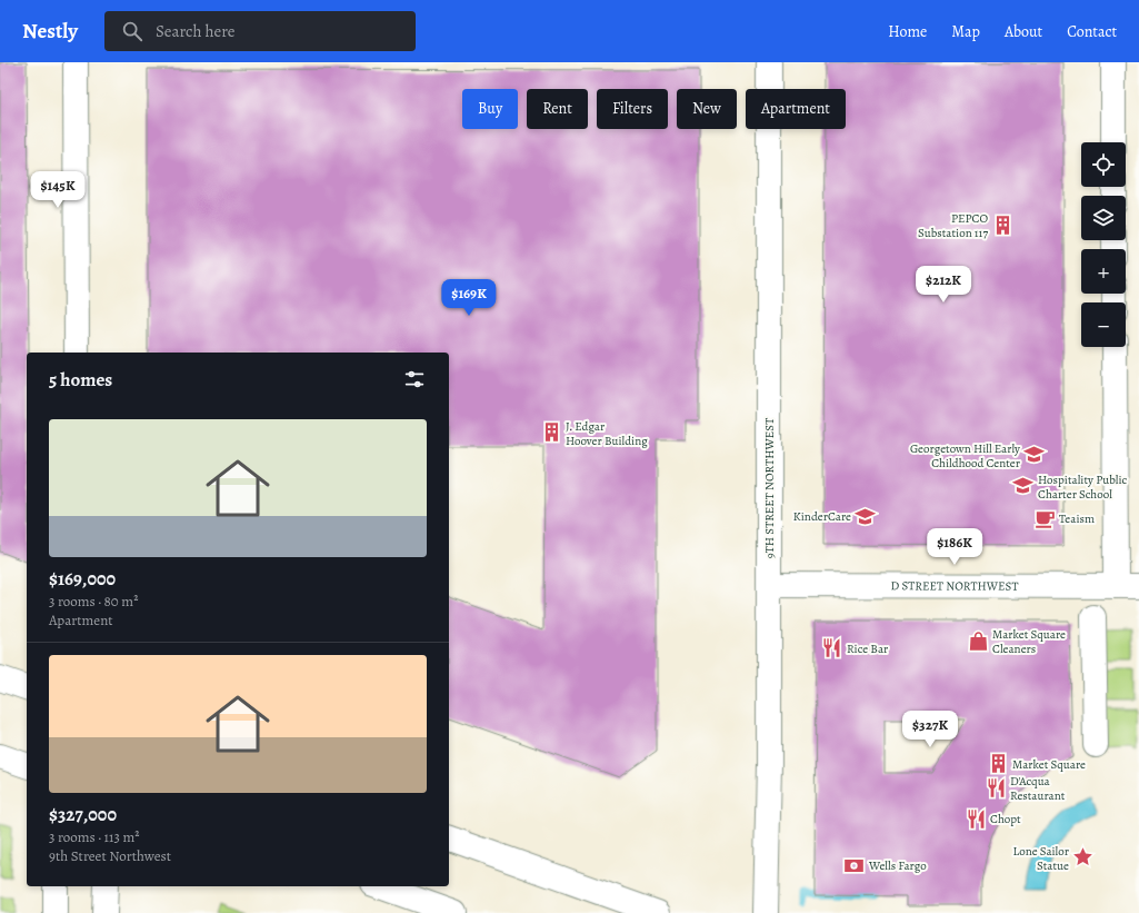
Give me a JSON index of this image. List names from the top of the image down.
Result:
{
  "streets": {
    "street": ["9TH STREET NORTHWEST", "D STREET NORTHWEST"]
  },
  "crossings": [
    ["9TH STREET NORTHWEST", "D STREET NORTHWEST"]
  ],
  "places": {
    "building": ["PEPCO Substation 117", "J. Edgar Hoover Building", "Market Square"],
    "school or university": ["Georgetown Hill Early Childhood Center", "Hospitality Public Charter School", "KinderCare"],
    "cafe": ["Teaism"],
    "shop": ["Market Square Cleaners"],
    "restaurant": ["Rice Bar", "D'Acqua Restaurant", "Chopt"],
    "place": ["Lone Sailor Statue"],
    "bank": ["Wells Fargo"]
  },
  "page": {
    "header": "Nestly",
    "search": "Search here",
    "nav": [
      "Home",
      "Map",
      "About",
      "Contact"
    ],
    "chip": [
      "Buy",
      "Rent",
      "Filters",
      "New",
      "Apartment"
    ],
    "map_buttons": ["+", "−"],
    "price": [
      "$145K",
      "$212K",
      "$169K",
      "$186K",
      "$327K"
    ],
    "heading": "5 homes",
    "list": [
      {
        "name": "$169,000",
        "note": "3 rooms · 80 m² · Apartment"
      },
      {
        "name": "$327,000",
        "note": "3 rooms · 113 m² · 9th Street Northwest"
      }
    ]
  }
}
